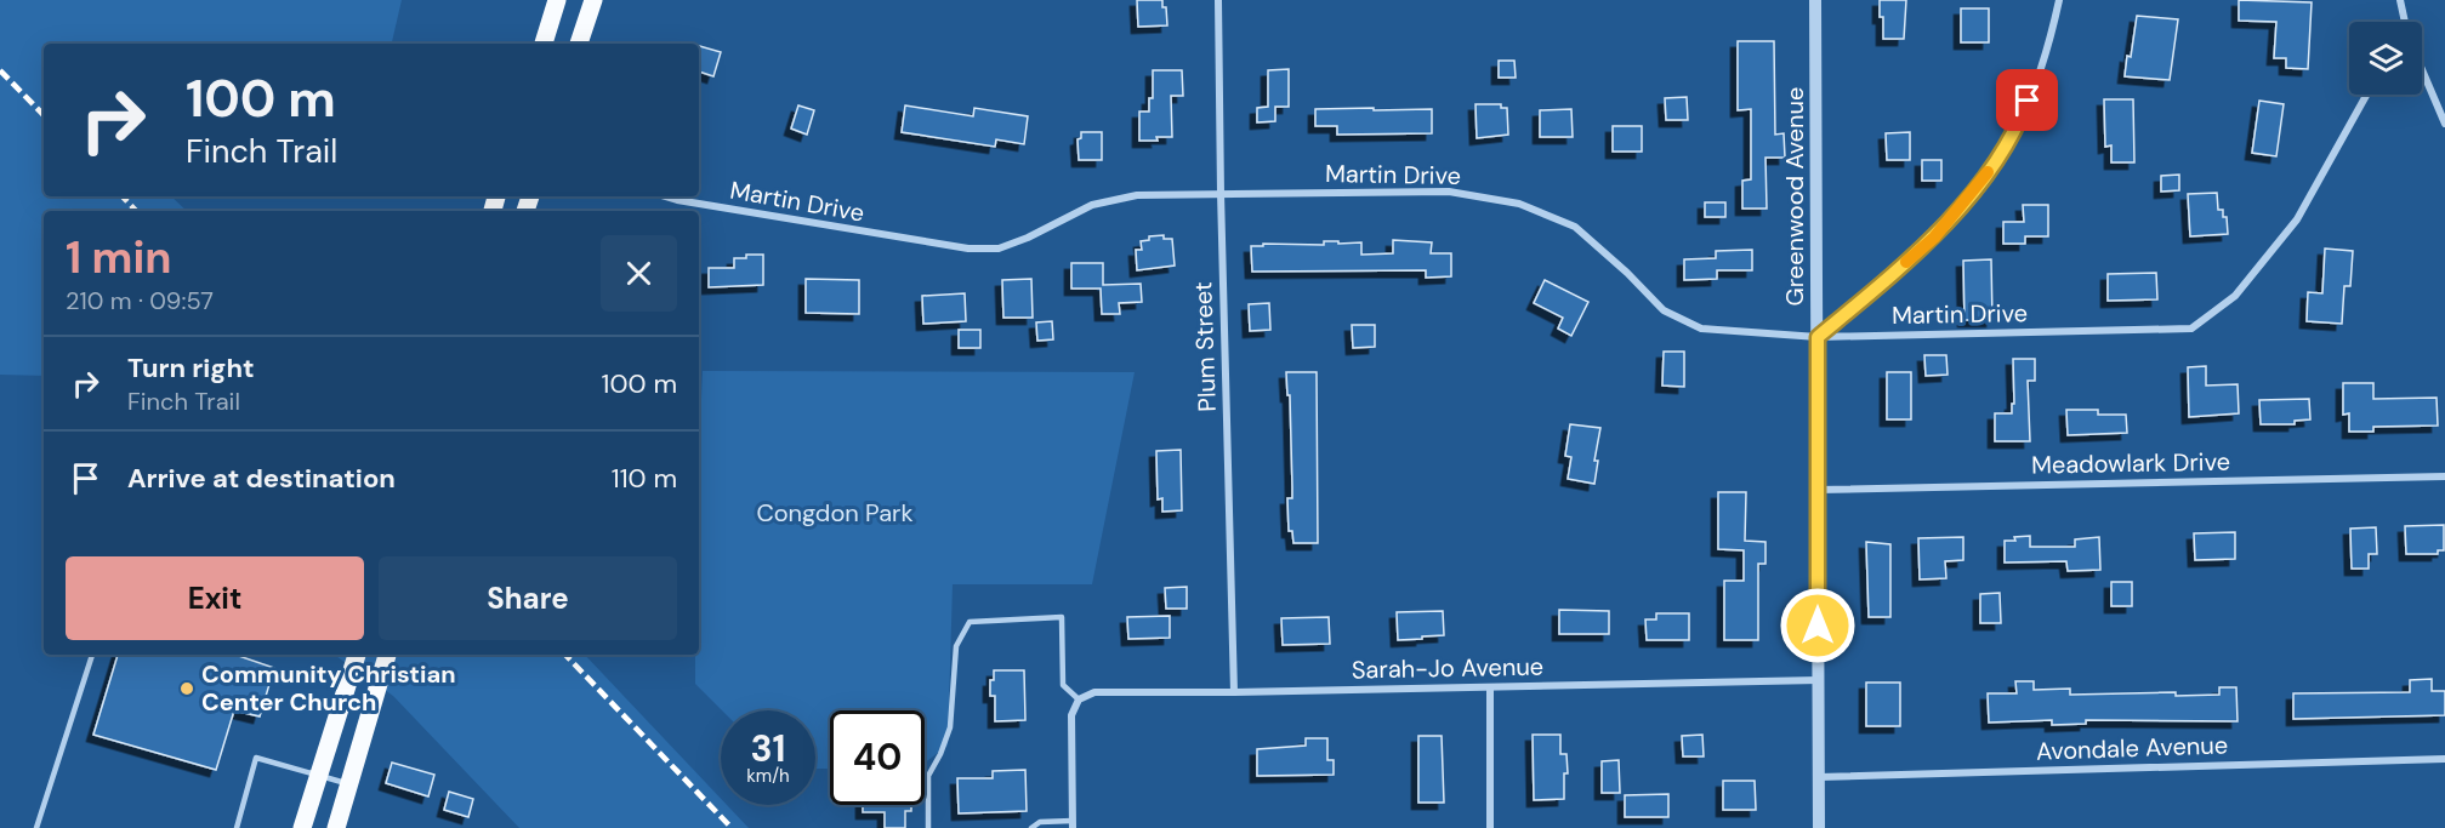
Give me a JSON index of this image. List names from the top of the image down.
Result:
{
  "streets": {
    "street": [
      "Martin Drive",
      "Greenwood Avenue",
      "Plum Street",
      "Meadowlark Drive",
      "Sarah-Jo Avenue",
      "Avondale Avenue"
    ]
  },
  "crossings": [
    ["Martin Drive", "Greenwood Avenue"],
    ["Martin Drive", "Plum Street"],
    ["Greenwood Avenue", "Meadowlark Drive"],
    ["Greenwood Avenue", "Sarah-Jo Avenue"],
    ["Greenwood Avenue", "Avondale Avenue"],
    ["Plum Street", "Sarah-Jo Avenue"]
  ],
  "parks": ["Congdon Park"],
  "places": ["Community Christian Center Church"],
  "page": {
    "turn": ["100 m", "Finch Trail"],
    "heading": ["1 min", "210 m · 09:57"],
    "list": [
      {
        "name": "Turn right",
        "note": "Finch Trail",
        "value": "100 m"
      },
      {
        "name": "Arrive at destination",
        "value": "110 m"
      }
    ],
    "buttons": ["Exit", "Share"],
    "speed": "31 km/h",
    "limit": "40"
  }
}
